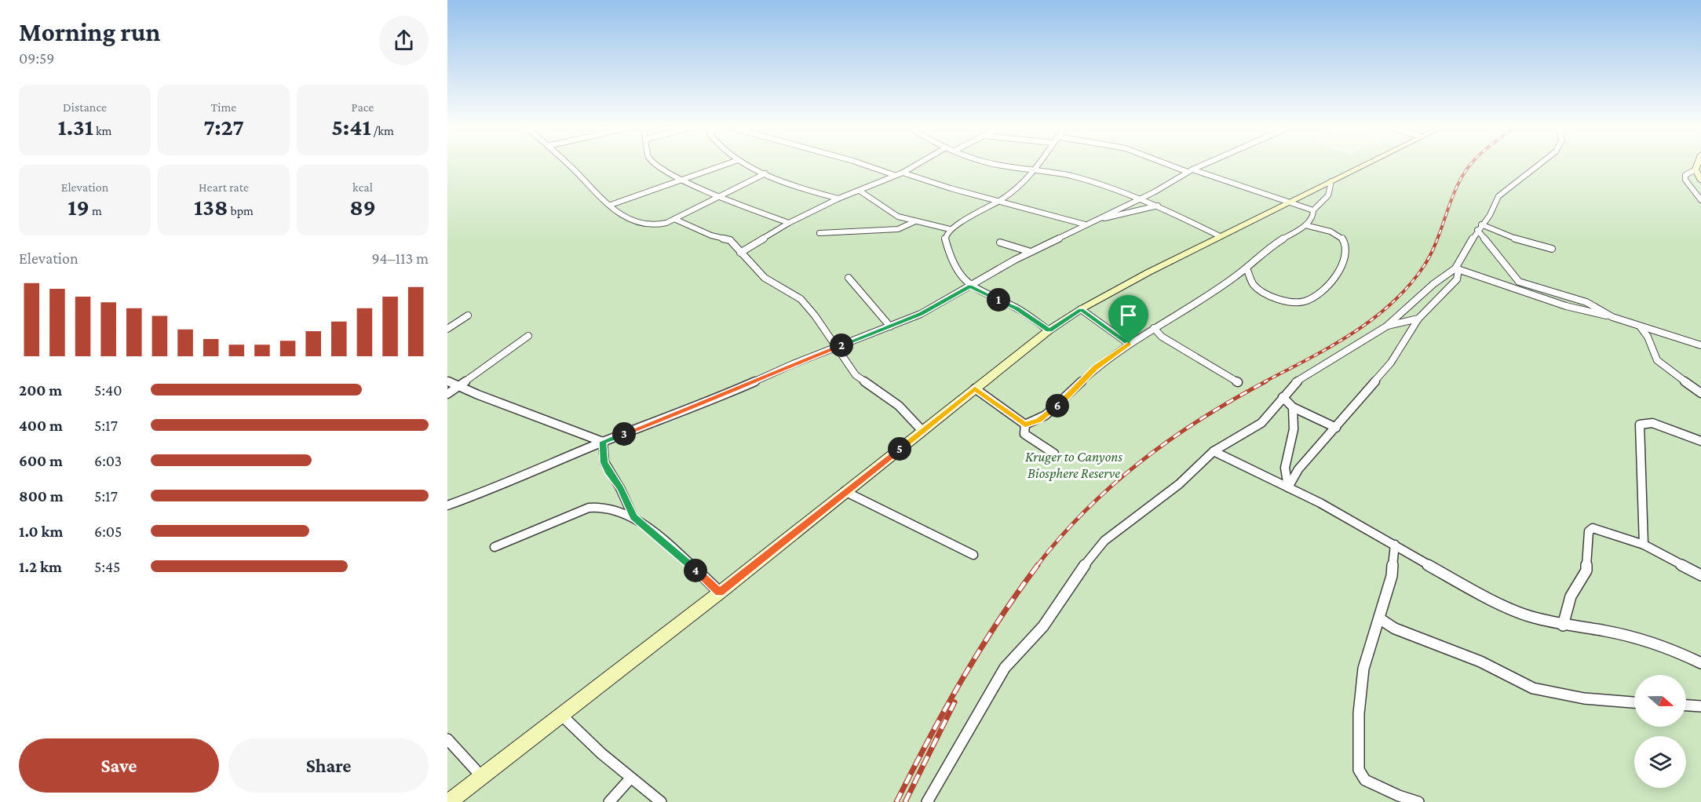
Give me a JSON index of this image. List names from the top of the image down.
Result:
{
  "parks": ["Kruger to Canyons Biosphere Reserve"],
  "north": "right",
  "page": {
    "heading": ["Morning run", "09:59"],
    "stats": [
      ["Distance", "1.31 km"],
      ["Time", "7:27"],
      ["Pace", "5:41 /km"],
      ["Elevation", "19 m"],
      ["Heart rate", "138 bpm"],
      ["kcal", "89"]
    ],
    "chart": ["Elevation", "94–113 m"],
    "pins": [
      "1",
      "2",
      "6",
      "3",
      "5",
      "4"
    ],
    "list": [
      {
        "name": "200 m",
        "note": "5:40"
      },
      {
        "name": "400 m",
        "note": "5:17"
      },
      {
        "name": "600 m",
        "note": "6:03"
      },
      {
        "name": "800 m",
        "note": "5:17"
      },
      {
        "name": "1.0 km",
        "note": "6:05"
      },
      {
        "name": "1.2 km",
        "note": "5:45"
      }
    ],
    "buttons": ["Save", "Share"]
  }
}
